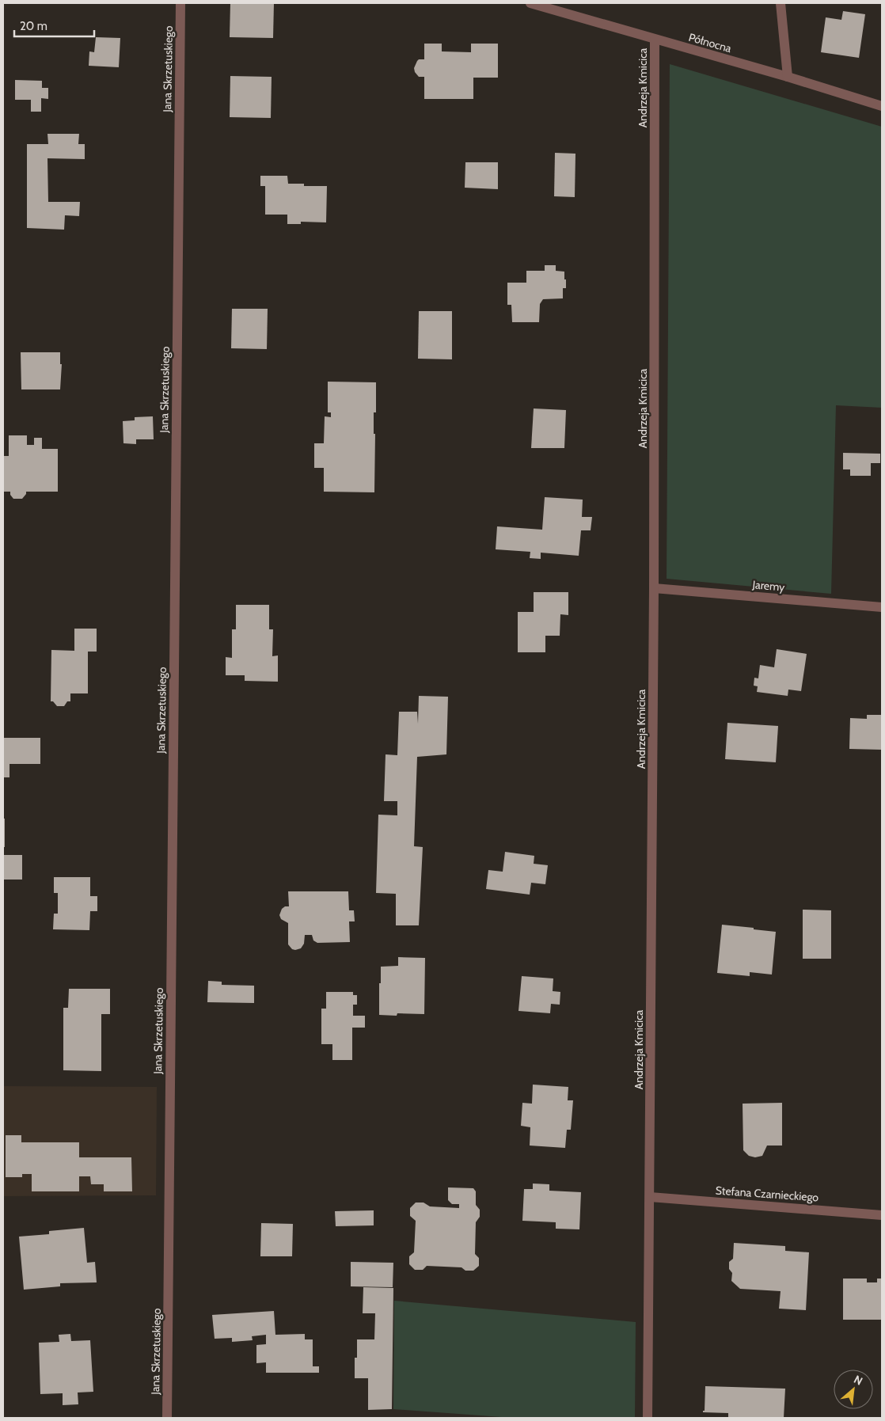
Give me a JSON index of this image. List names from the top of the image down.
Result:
{
  "streets": {
    "street": [
      "Północna",
      "Jana Skrzetuskiego",
      "Andrzeja Kmicica",
      "Jaremy",
      "Stefana Czarnieckiego"
    ]
  },
  "crossings": [
    ["Północna", "Andrzeja Kmicica"],
    ["Andrzeja Kmicica", "Jaremy"],
    ["Andrzeja Kmicica", "Stefana Czarnieckiego"]
  ],
  "scale_bar": "20 m",
  "north": "top right"
}
